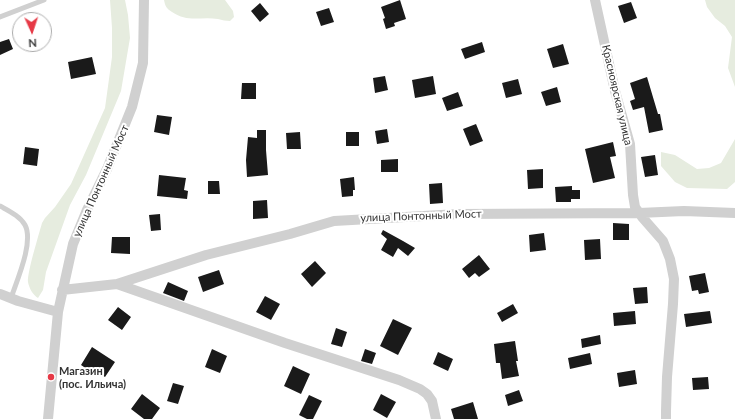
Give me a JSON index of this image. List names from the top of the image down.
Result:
{
  "streets": {
    "street": ["Красноярская улица", "улица Понтонный Мост"]
  },
  "crossings": [
    ["Красноярская улица", "улица Понтонный Мост"]
  ],
  "places": ["Магазин (пос. Ильича)"],
  "north": "bottom"
}
